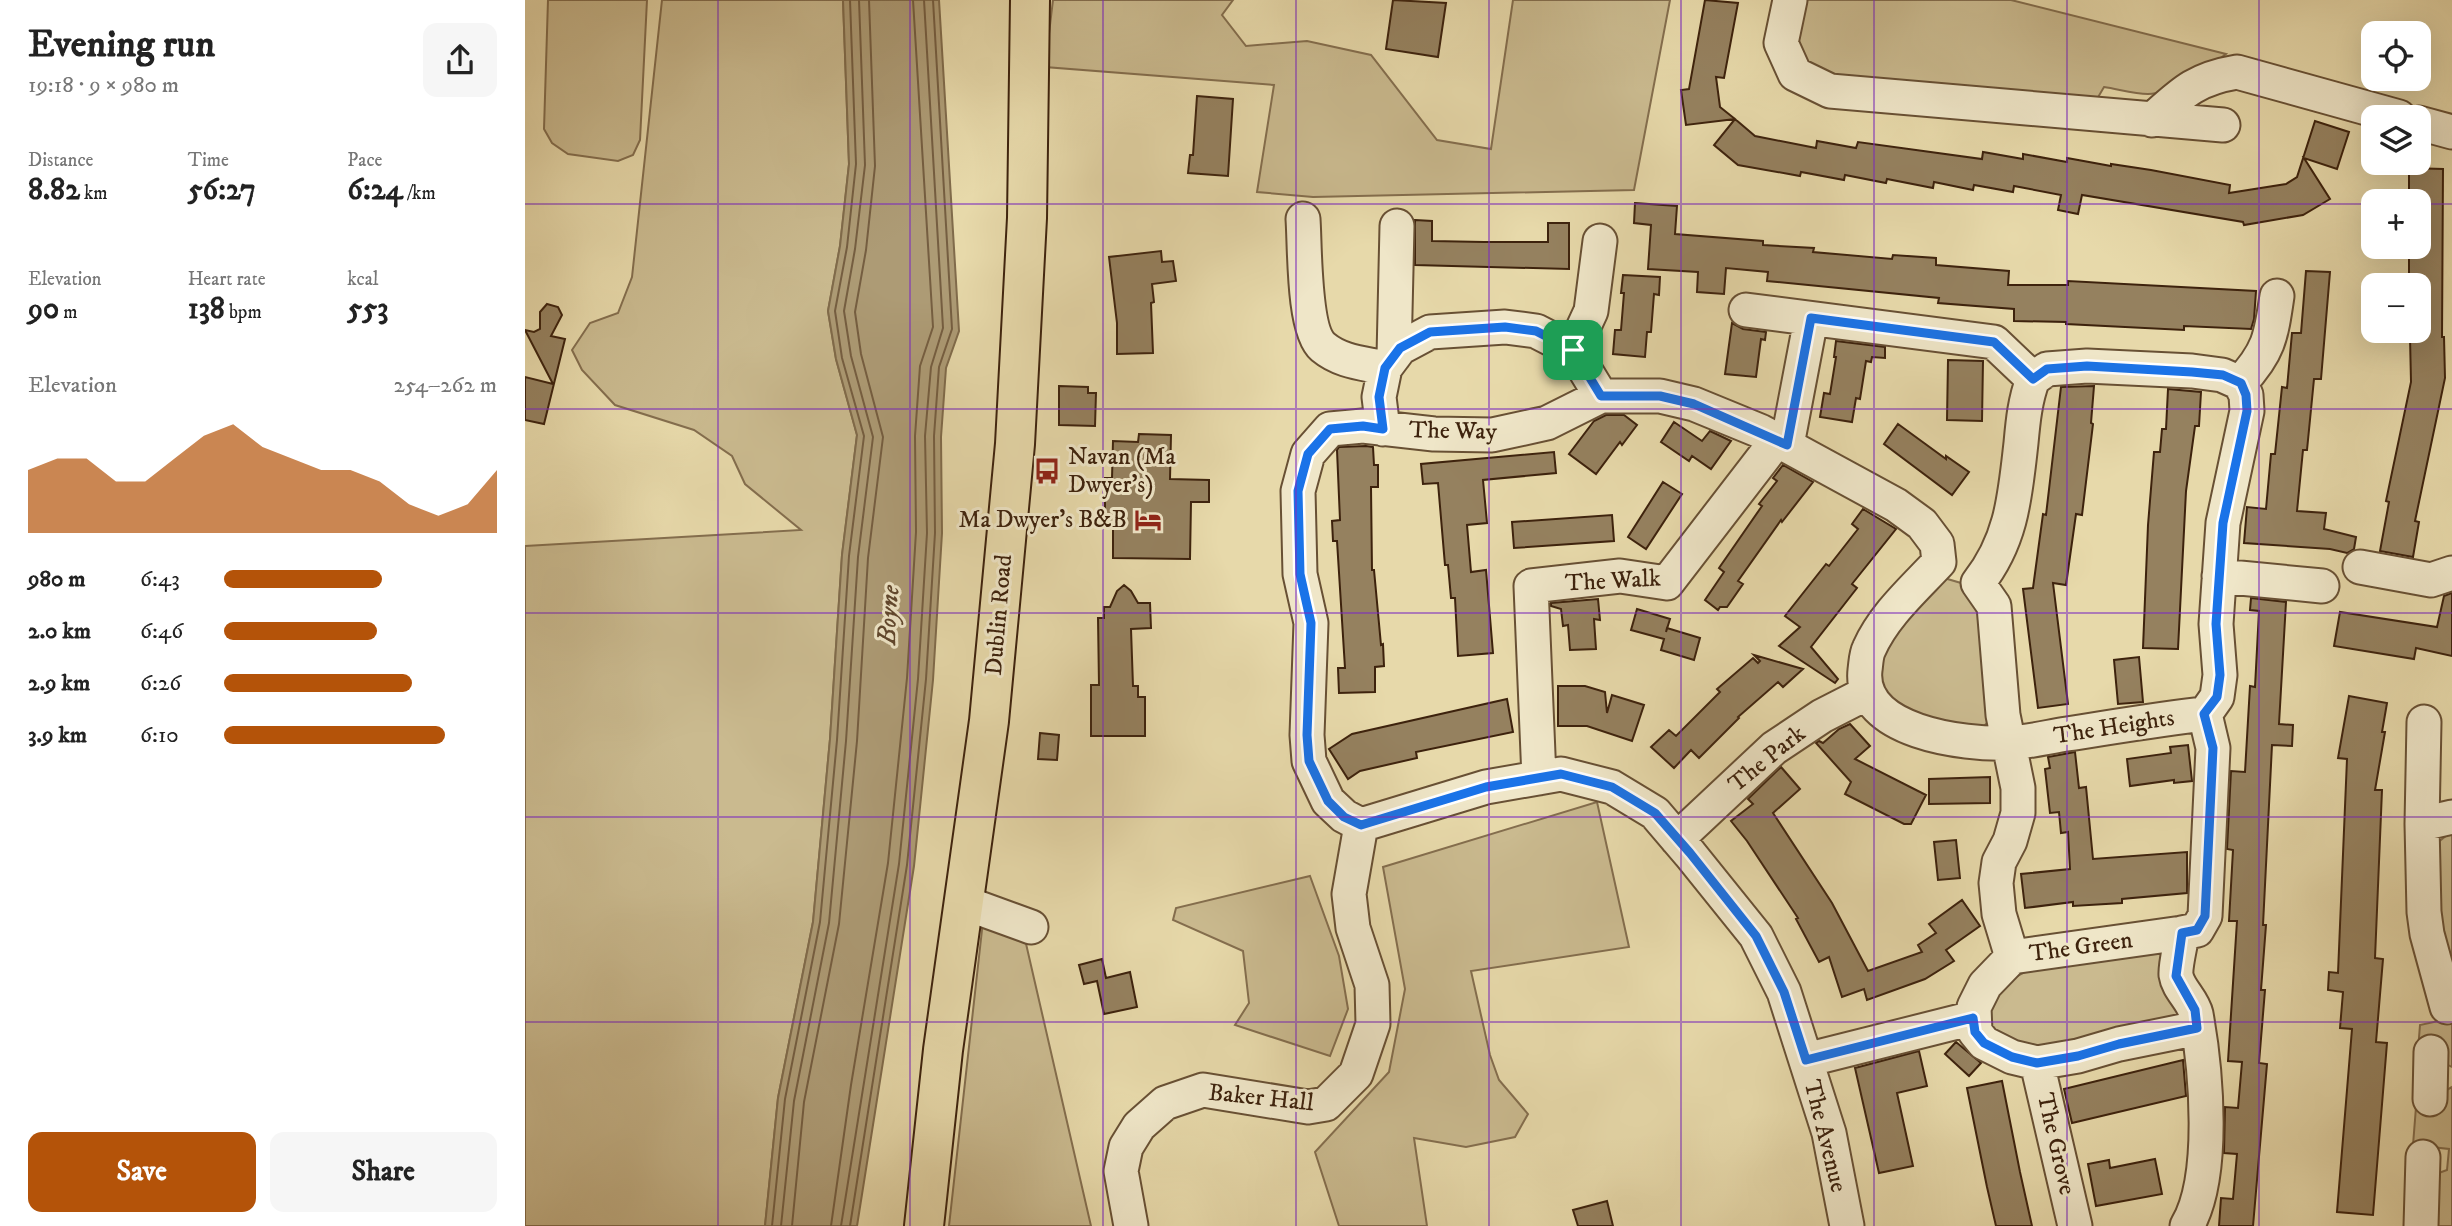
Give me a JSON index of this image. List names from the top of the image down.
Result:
{
  "streets": {
    "main road": ["Dublin Road"],
    "street": [
      "The Way",
      "The Walk",
      "The Heights",
      "The Park",
      "The Green",
      "Baker Hall",
      "The Avenue",
      "The Grove"
    ]
  },
  "crossings": [
    ["The Way", "The Walk"],
    ["The Way", "Baker Hall"],
    ["The Way", "The Avenue"],
    ["The Walk", "The Avenue"],
    ["The Park", "The Avenue"],
    ["Baker Hall", "The Avenue"]
  ],
  "water": ["Boyne"],
  "places": {
    "bus stop": ["Navan (Ma Dwyer's)"],
    "hotel": ["Ma Dwyer's B&B"]
  },
  "page": {
    "heading": ["Evening run", "19:18 · 9 × 980 m"],
    "map_buttons": ["+", "−"],
    "stats": [
      ["Distance", "8.82 km"],
      ["Time", "56:27"],
      ["Pace", "6:24 /km"],
      ["Elevation", "90 m"],
      ["Heart rate", "138 bpm"],
      ["kcal", "553"]
    ],
    "chart": ["Elevation", "254–262 m"],
    "list": [
      {
        "name": "980 m",
        "note": "6:43"
      },
      {
        "name": "2.0 km",
        "note": "6:46"
      },
      {
        "name": "2.9 km",
        "note": "6:26"
      },
      {
        "name": "3.9 km",
        "note": "6:10"
      }
    ],
    "buttons": ["Save", "Share"]
  }
}
